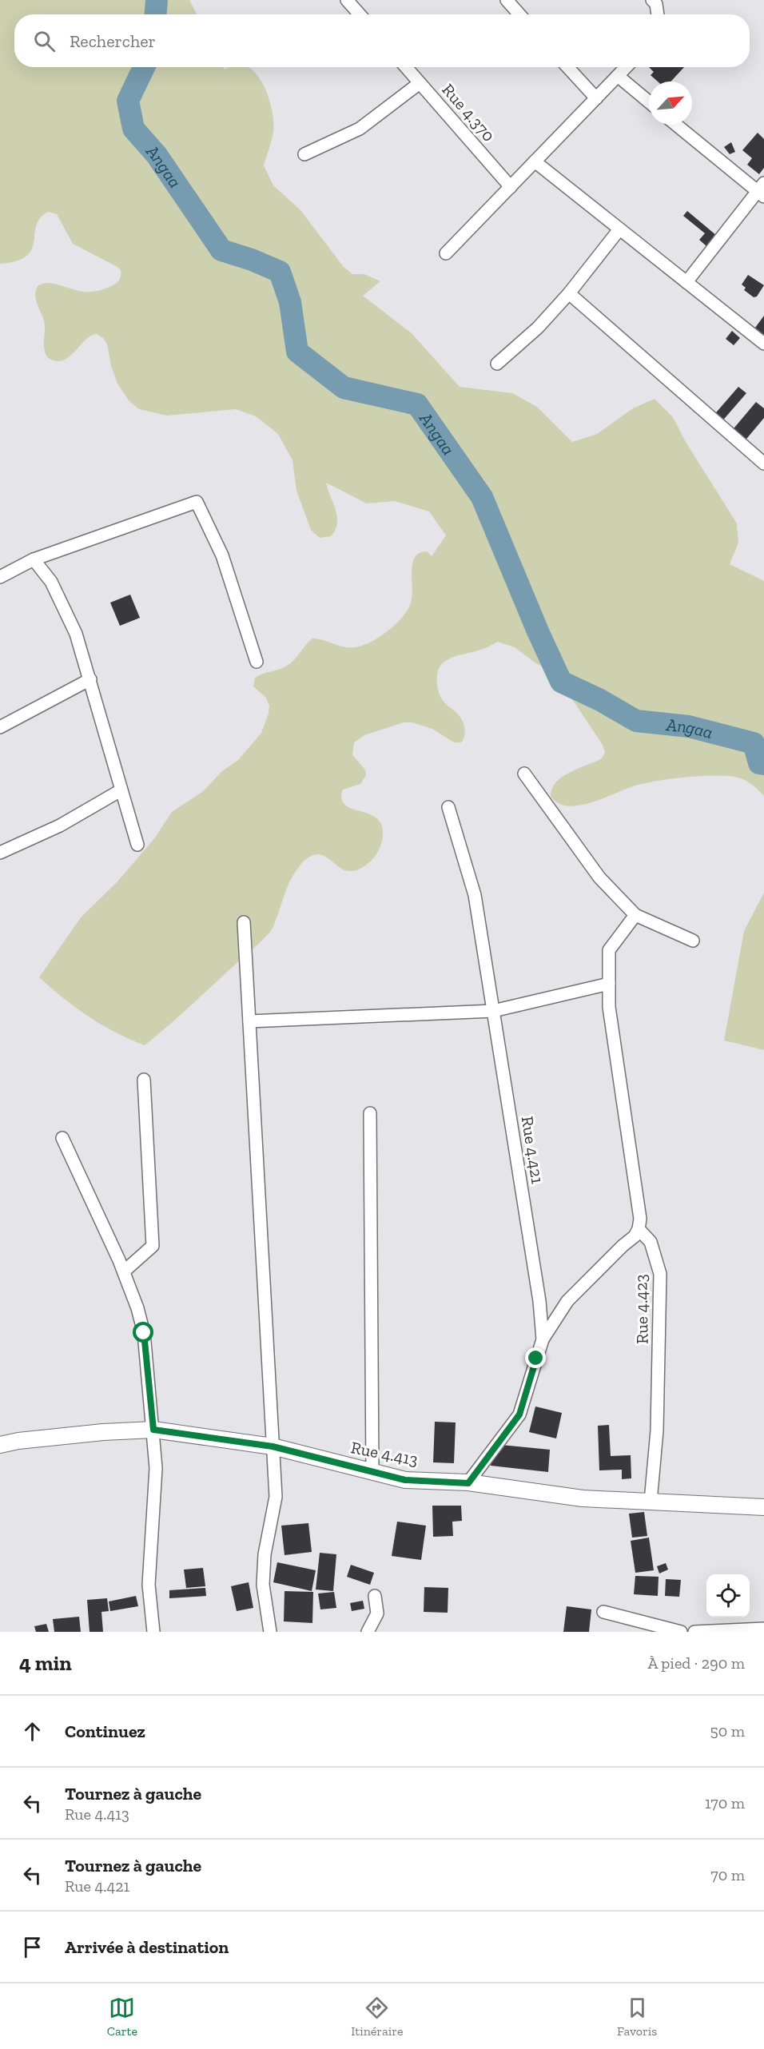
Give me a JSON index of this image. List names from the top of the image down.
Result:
{
  "streets": {
    "street": [
      "Rue 4.370",
      "Rue 4.421",
      "Rue 4.423",
      "Rue 4.413"
    ]
  },
  "crossings": [
    ["Rue 4.421", "Rue 4.413"],
    ["Rue 4.423", "Rue 4.413"]
  ],
  "water": ["Angaa"],
  "north": "top right",
  "page": {
    "search": "Rechercher",
    "heading": ["4 min", "À pied · 290 m"],
    "list": [
      ["Continuez", "50 m"],
      ["Tournez à gauche", "Rue 4.413", "170 m"],
      ["Tournez à gauche", "Rue 4.421", "70 m"],
      "Arrivée à destination"
    ],
    "nav": ["Carte", "Itinéraire", "Favoris"]
  }
}
